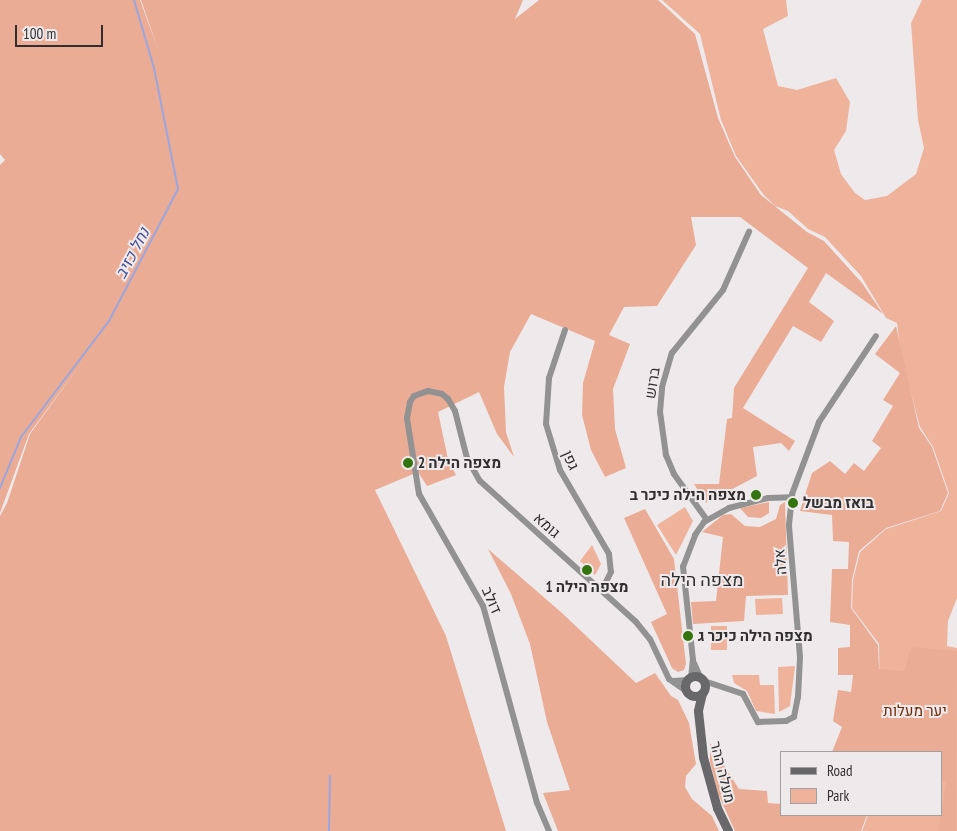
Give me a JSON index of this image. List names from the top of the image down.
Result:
{
  "streets": {
    "street": [
      "ברוש",
      "גפן",
      "גומא",
      "אלה",
      "דולב",
      "מעלה ההר"
    ]
  },
  "crossings": [
    ["גפן", "גומא"],
    ["גומא", "דולב"],
    ["אלה", "מעלה ההר"]
  ],
  "districts": ["מצפה הילה"],
  "water": ["נחל כזיב"],
  "parks": ["יער מעלות"],
  "places": [
    "מצפה הילה 2",
    "מצפה הילה כיכר ב",
    "בואז מבשל",
    "מצפה הילה 1",
    "מצפה הילה כיכר ג"
  ],
  "legend": ["Road", "Park"],
  "scale_bar": "100 m"
}
